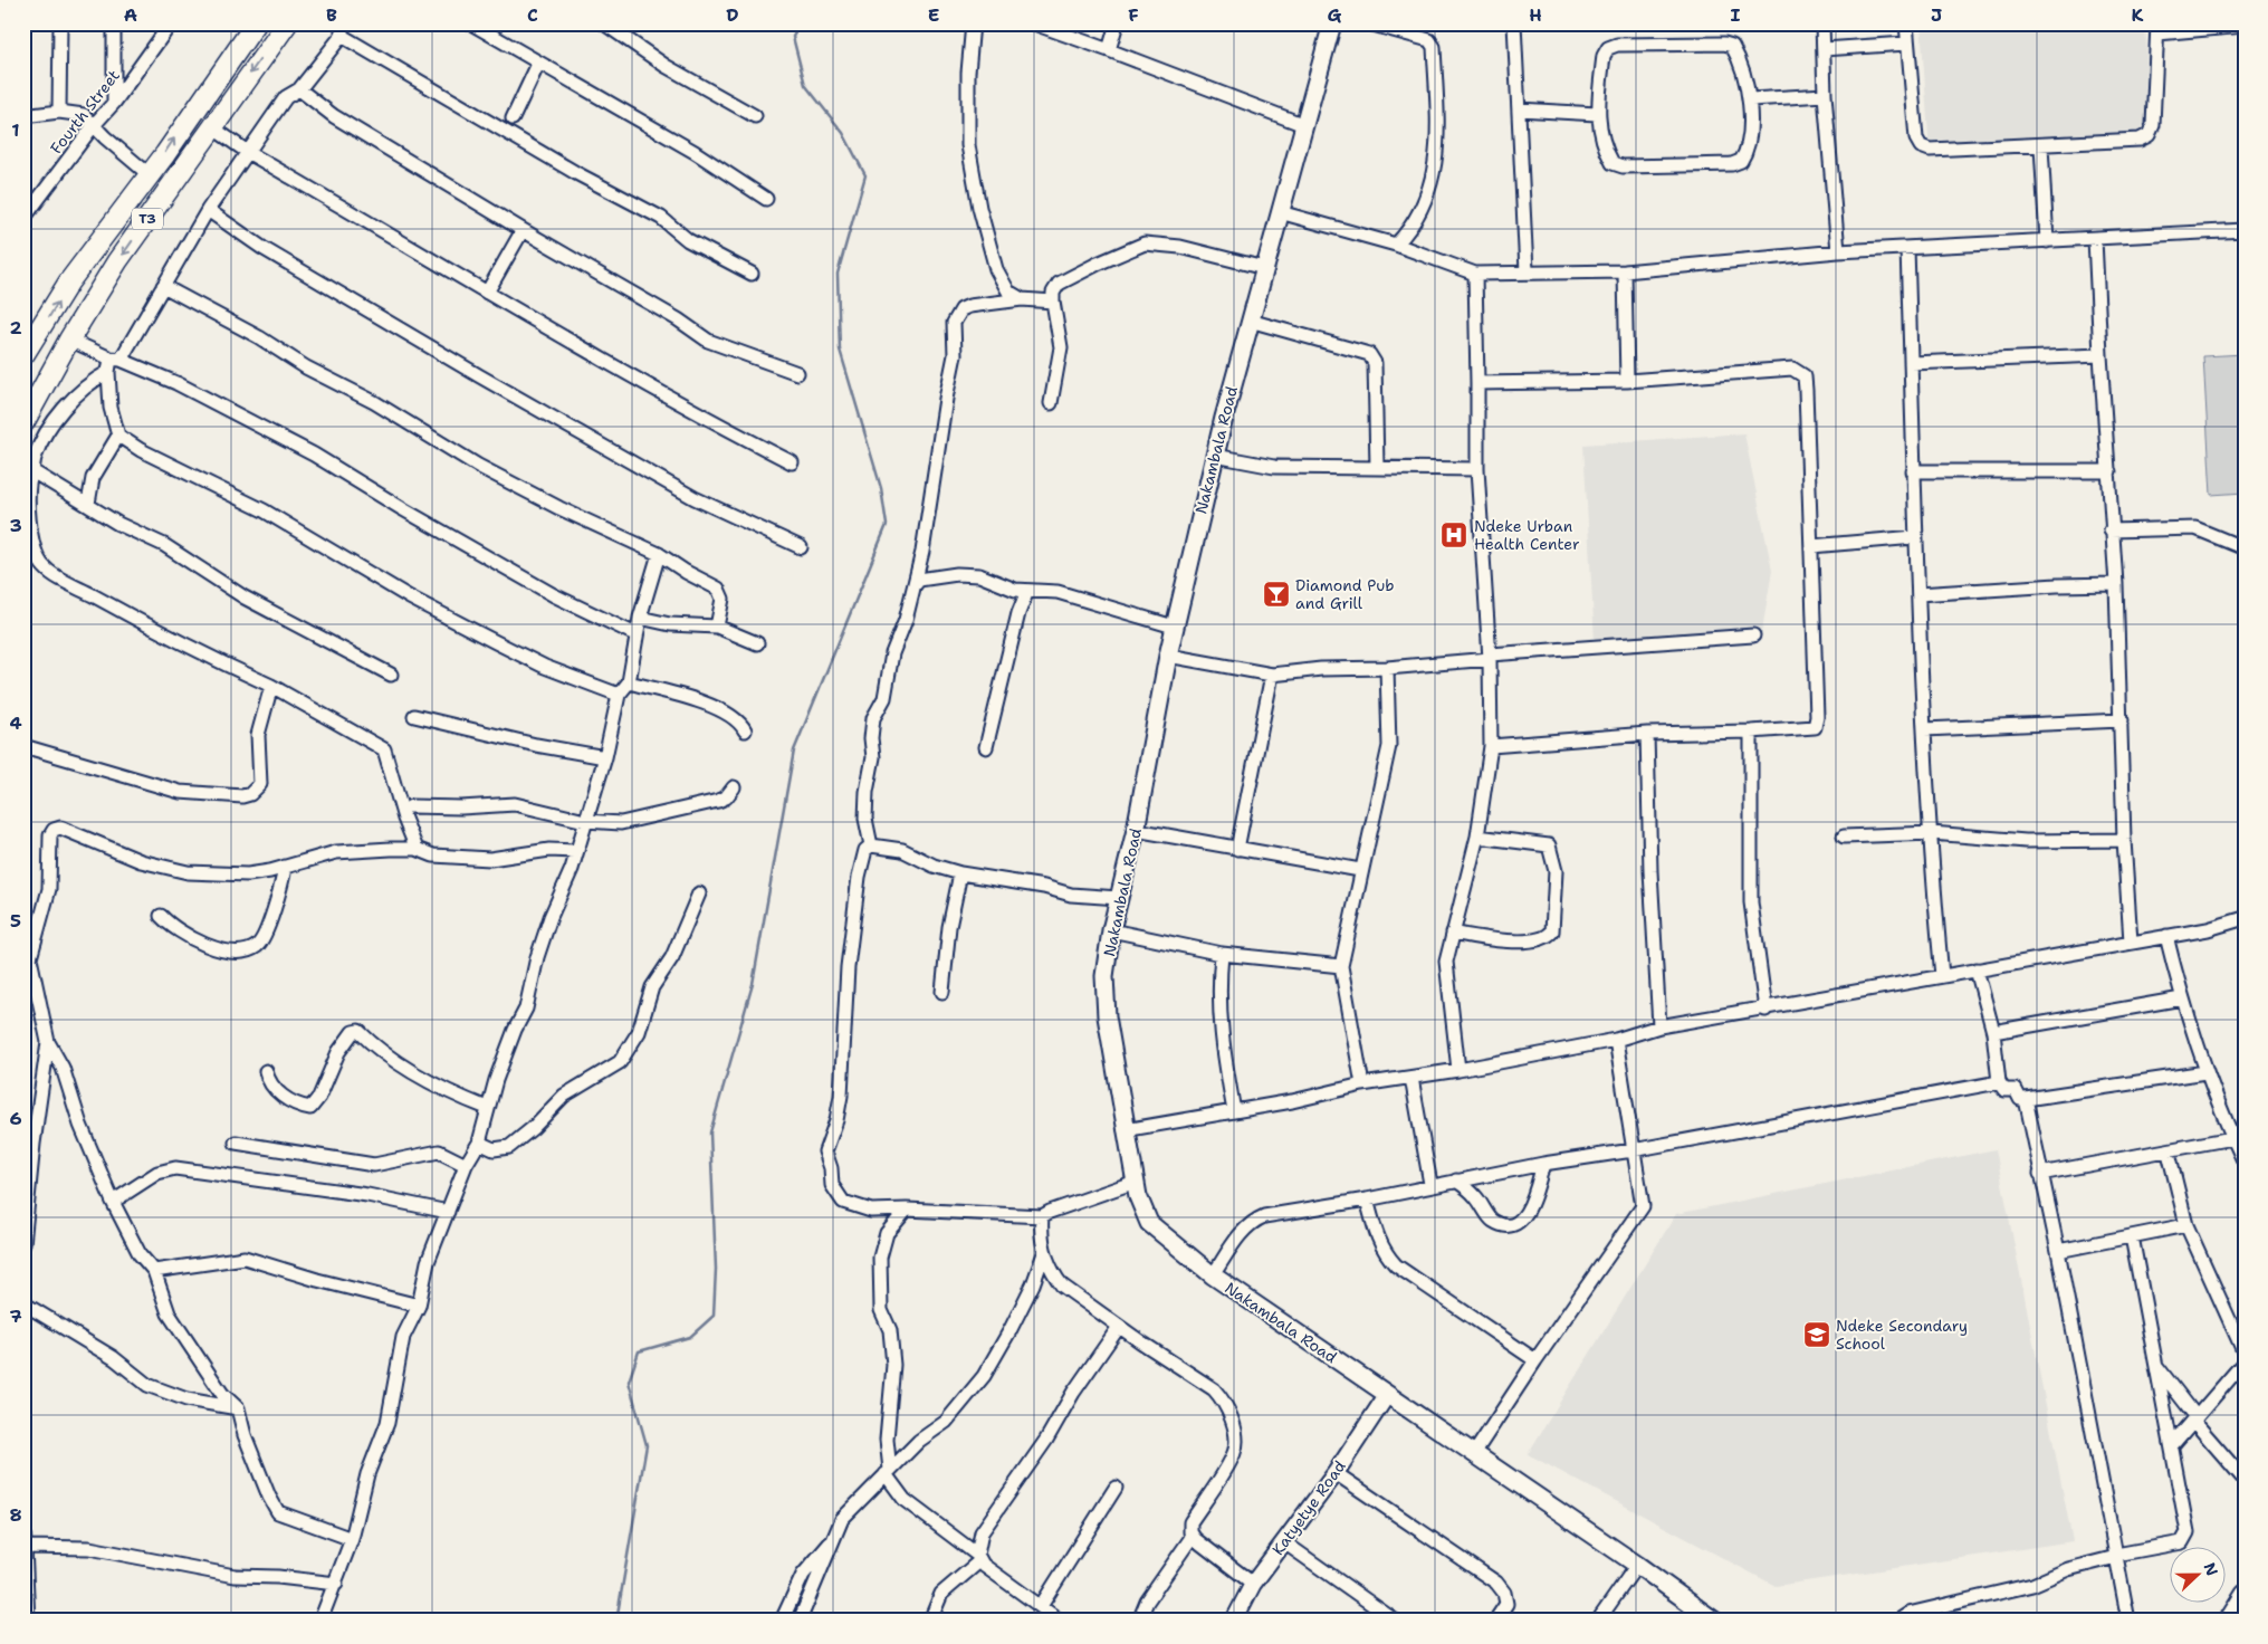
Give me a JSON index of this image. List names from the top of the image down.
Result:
{
  "streets": {
    "highway": ["T3"],
    "main road": ["Nakambala Road"],
    "street": ["Fourth Street", "Katyetye Road"]
  },
  "crossings": [
    ["Nakambala Road", "Katyetye Road"]
  ],
  "places": {
    "hospital": ["Ndeke Urban Health Center"],
    "bar": ["Diamond Pub and Grill"],
    "school or university": ["Ndeke Secondary School"]
  },
  "north": "right",
  "grid": {
    "columns": [
      "A",
      "B",
      "C",
      "D",
      "E",
      "F",
      "G",
      "H",
      "I",
      "J",
      "K"
    ],
    "rows": [
      "1",
      "2",
      "3",
      "4",
      "5",
      "6",
      "7",
      "8"
    ]
  }
}
